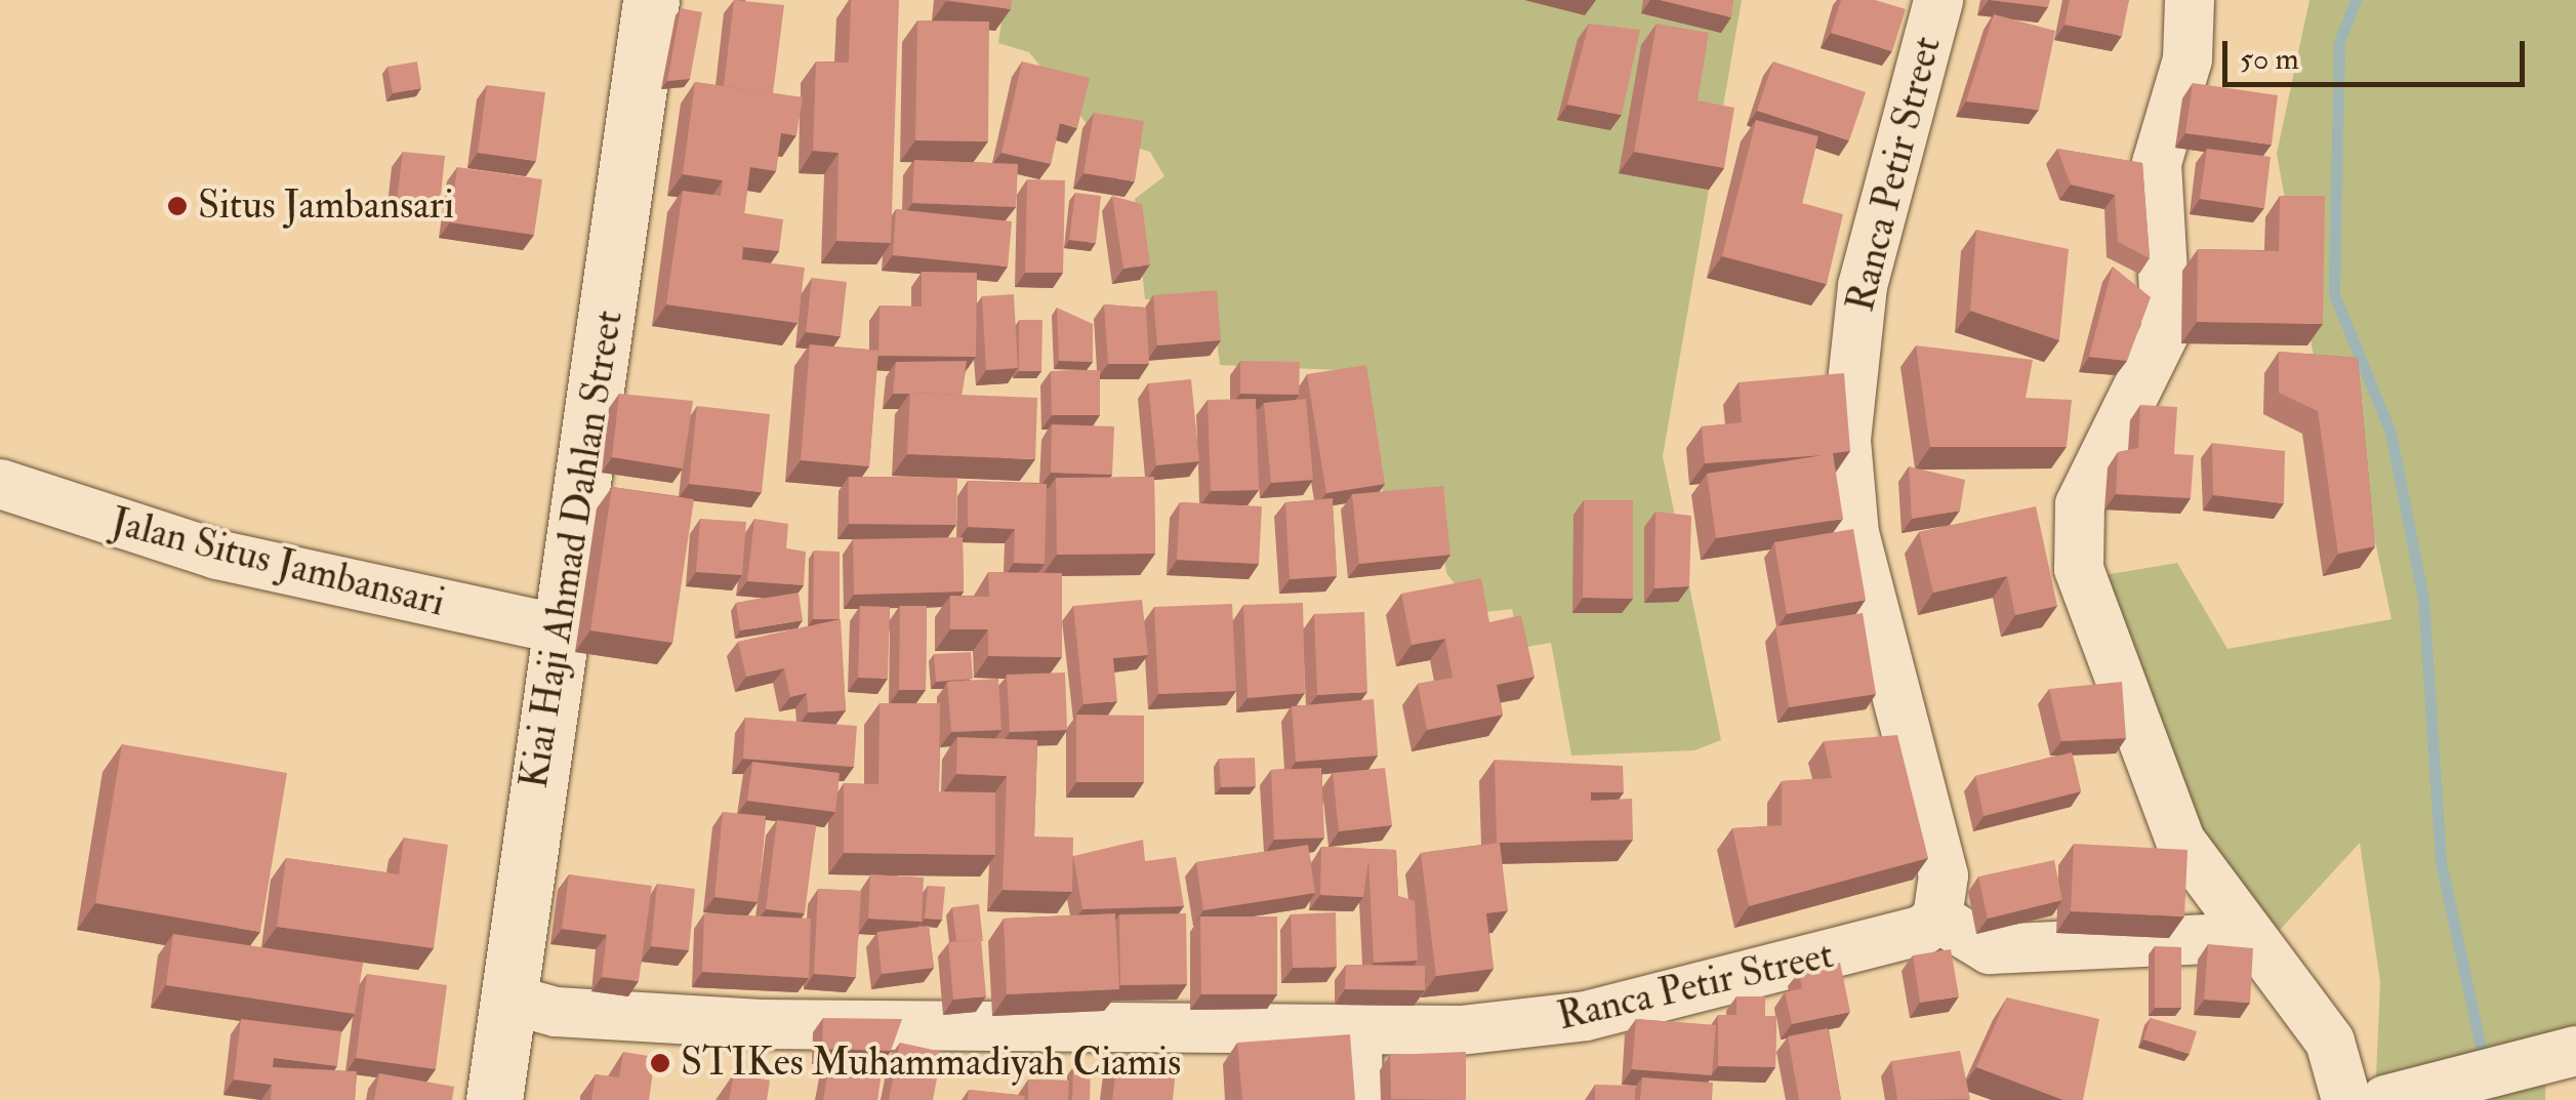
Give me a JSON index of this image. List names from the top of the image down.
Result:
{
  "streets": {
    "main road": ["Kiai Haji Ahmad Dahlan Street"],
    "street": ["Ranca Petir Street", "Jalan Situs Jambansari"]
  },
  "crossings": [
    ["Ranca Petir Street", "Kiai Haji Ahmad Dahlan Street"],
    ["Kiai Haji Ahmad Dahlan Street", "Jalan Situs Jambansari"]
  ],
  "places": ["Situs Jambansari", "STIKes Muhammadiyah Ciamis"],
  "scale_bar": "50 m"
}
